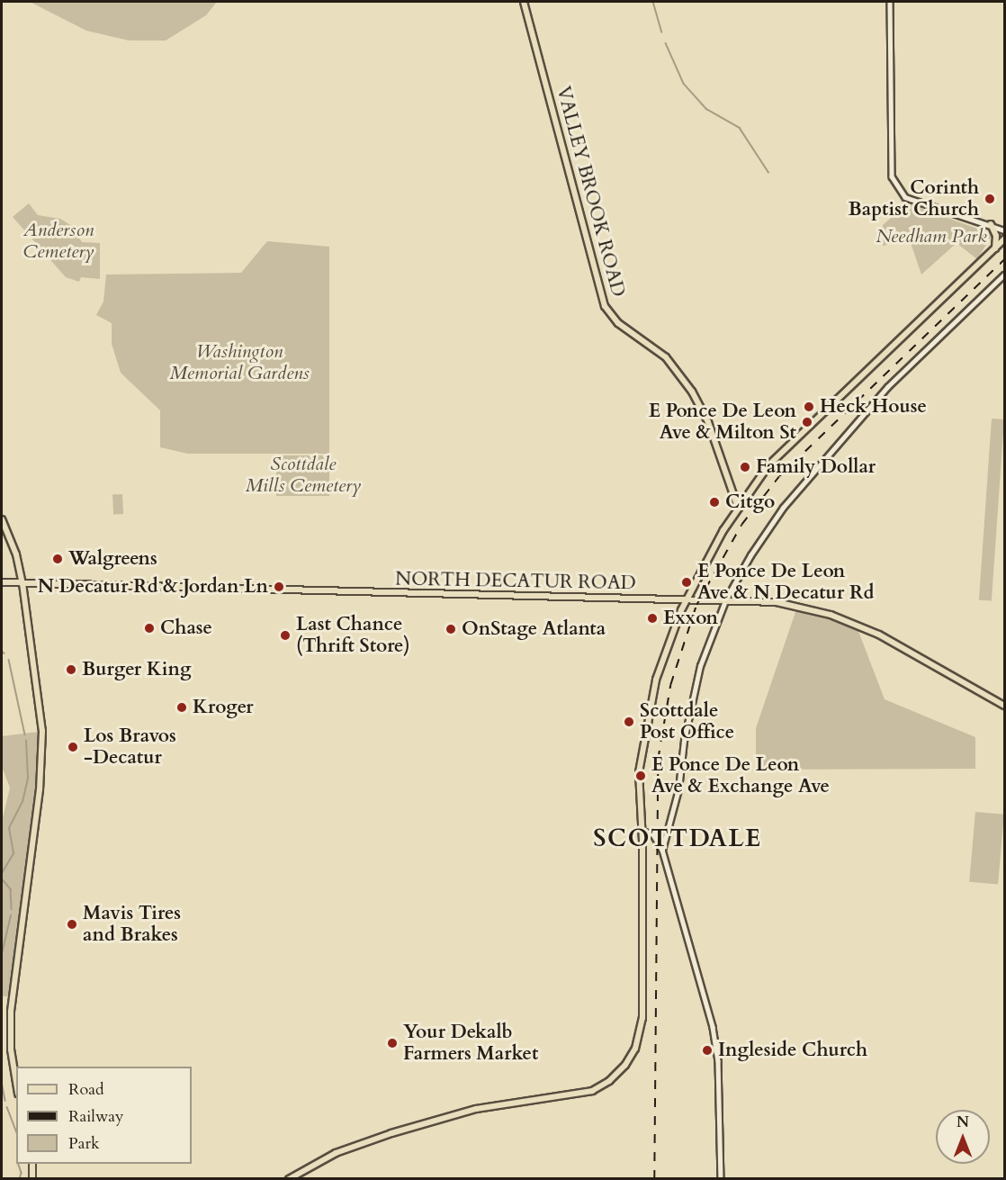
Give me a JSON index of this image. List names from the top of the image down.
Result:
{
  "streets": {
    "main road": ["VALLEY BROOK ROAD", "NORTH DECATUR ROAD"]
  },
  "districts": ["SCOTTDALE"],
  "parks": [
    "Anderson Cemetery",
    "Needham Park",
    "Washington Memorial Gardens",
    "Scottdale Mills Cemetery"
  ],
  "places": [
    "Corinth Baptist Church",
    "Heck House",
    "E Ponce De Leon Ave & Milton St",
    "Family Dollar",
    "Citgo",
    "Walgreens",
    "E Ponce De Leon Ave & N Decatur Rd",
    "N Decatur Rd & Jordan Ln",
    "Exxon",
    "Chase",
    "OnStage Atlanta",
    "Last Chance (Thrift Store)",
    "Burger King",
    "Kroger",
    "Scottdale Post Office",
    "Los Bravos -Decatur",
    "E Ponce De Leon Ave & Exchange Ave",
    "Mavis Tires and Brakes",
    "Your Dekalb Farmers Market",
    "Ingleside Church"
  ],
  "legend": ["Road", "Railway", "Park"],
  "north": "top"
}
